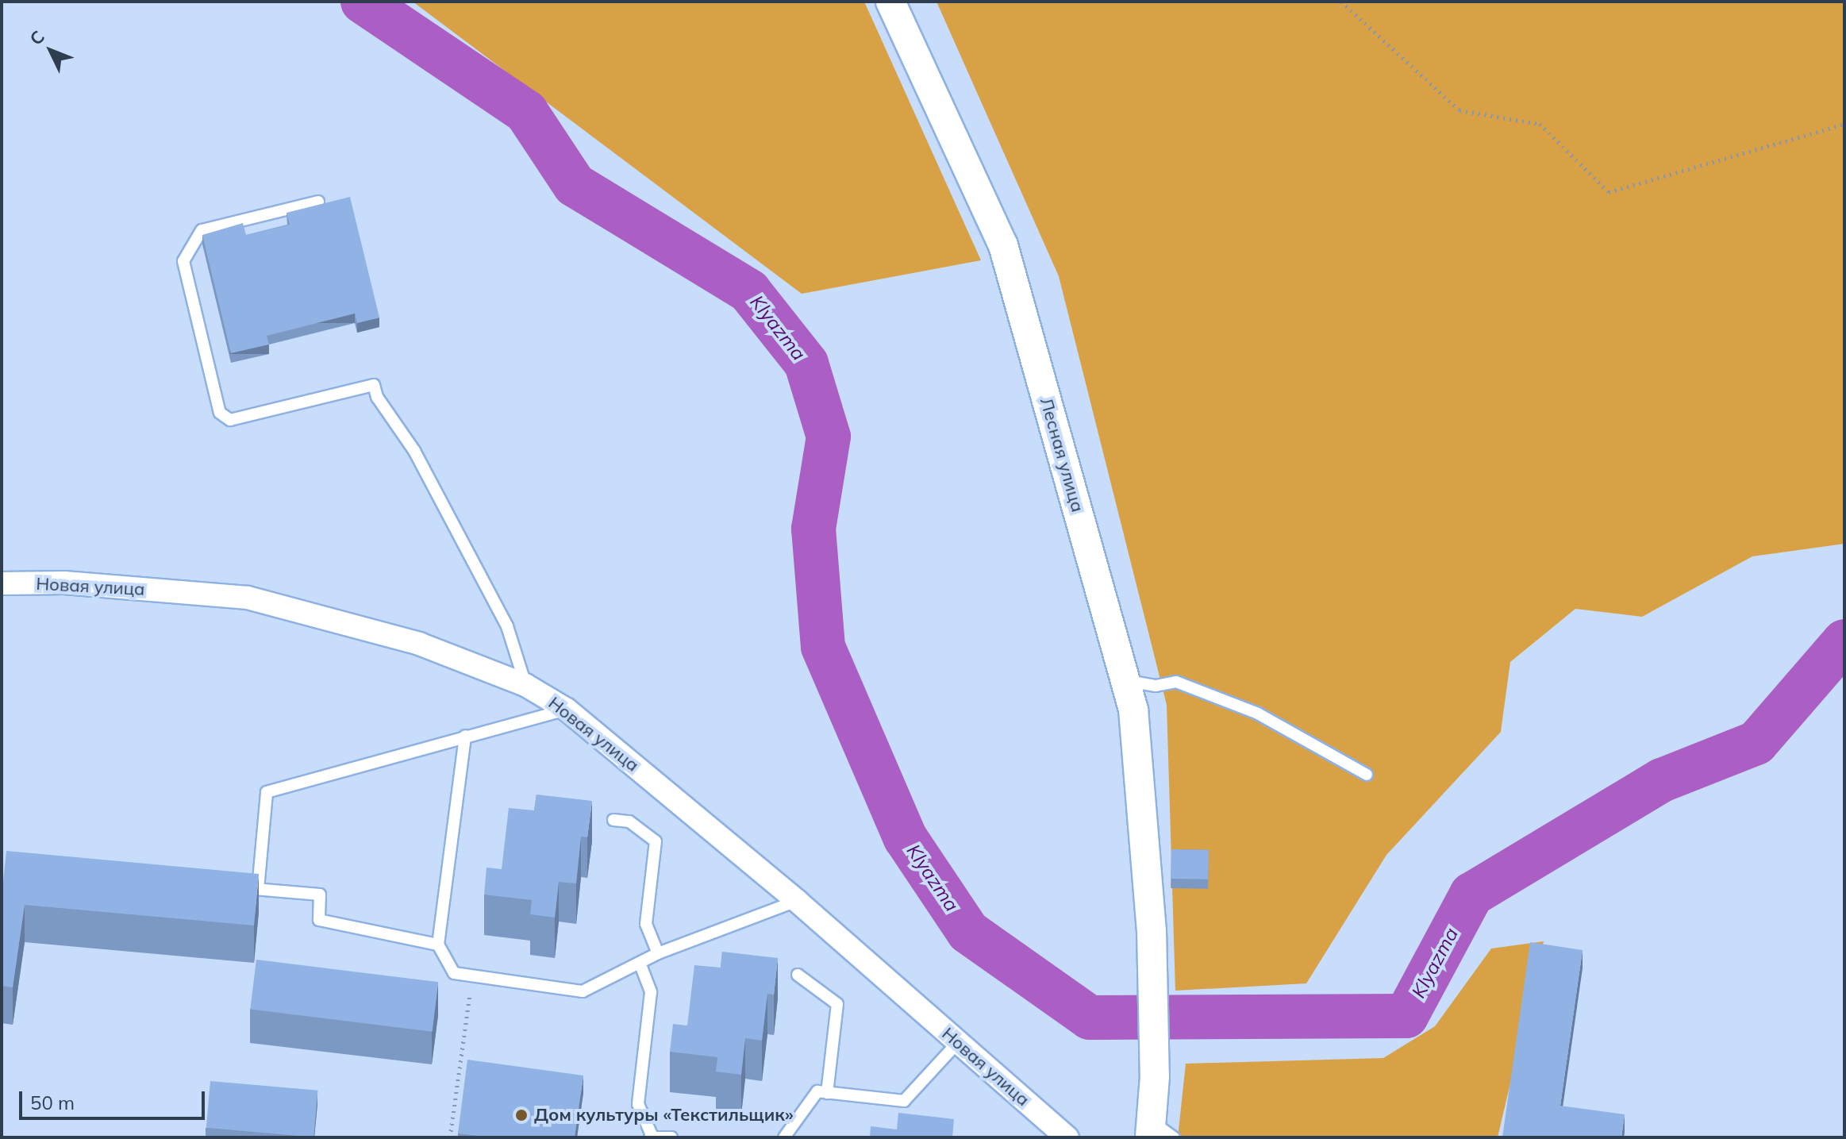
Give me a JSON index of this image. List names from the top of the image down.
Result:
{
  "streets": {
    "street": ["Лесная улица", "Новая улица"]
  },
  "water": ["Klyazma"],
  "places": ["Дом культуры «Текстильщик»"],
  "scale_bar": "50 m",
  "north": "top left"
}
